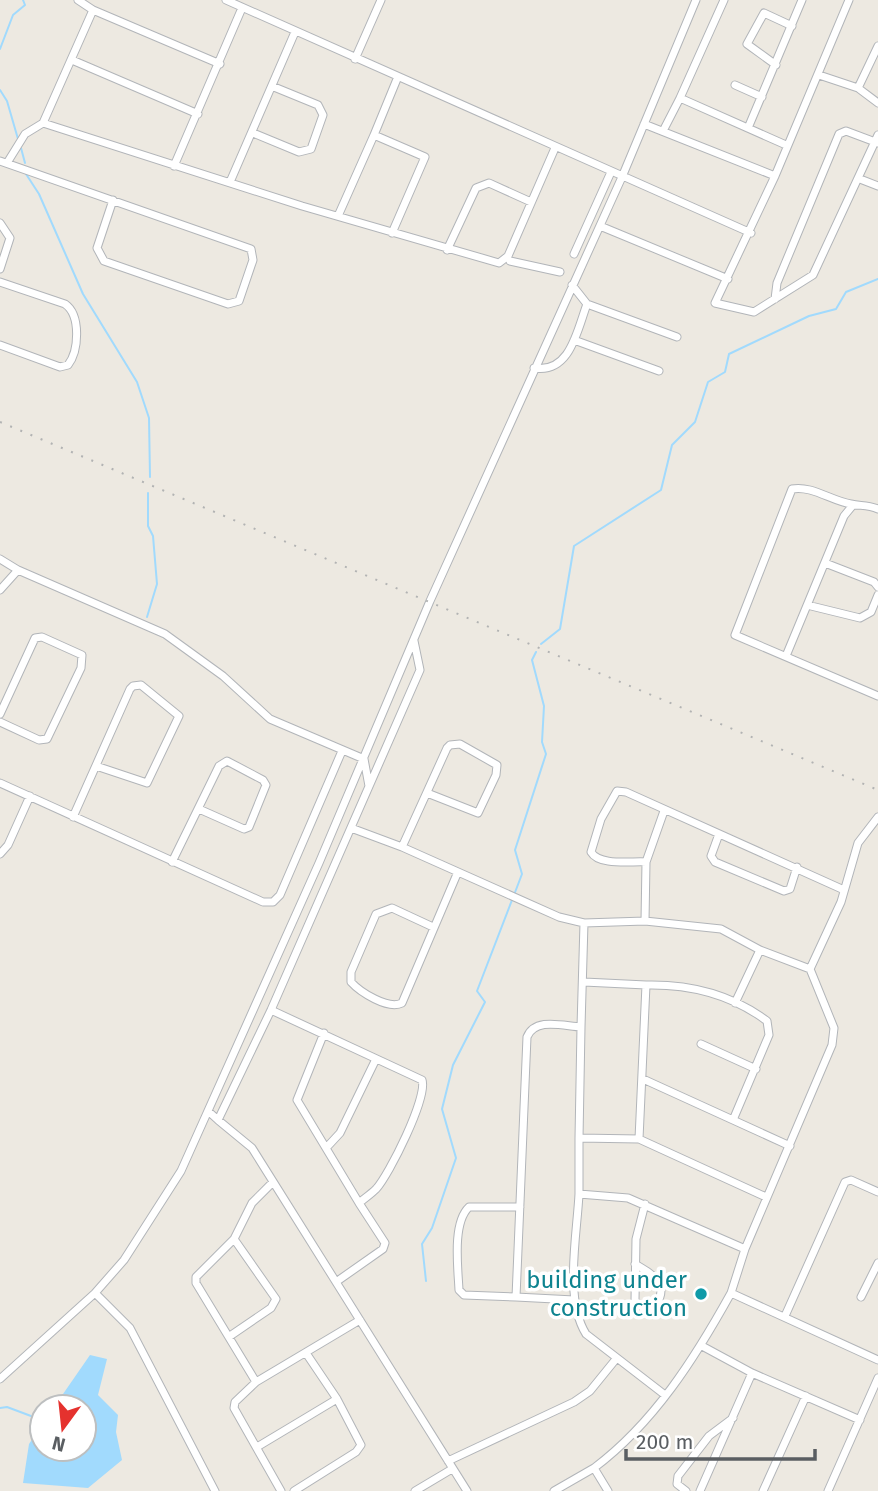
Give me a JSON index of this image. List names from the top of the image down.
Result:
{
  "places": ["building under construction"],
  "scale_bar": "200 m",
  "north": "bottom"
}
